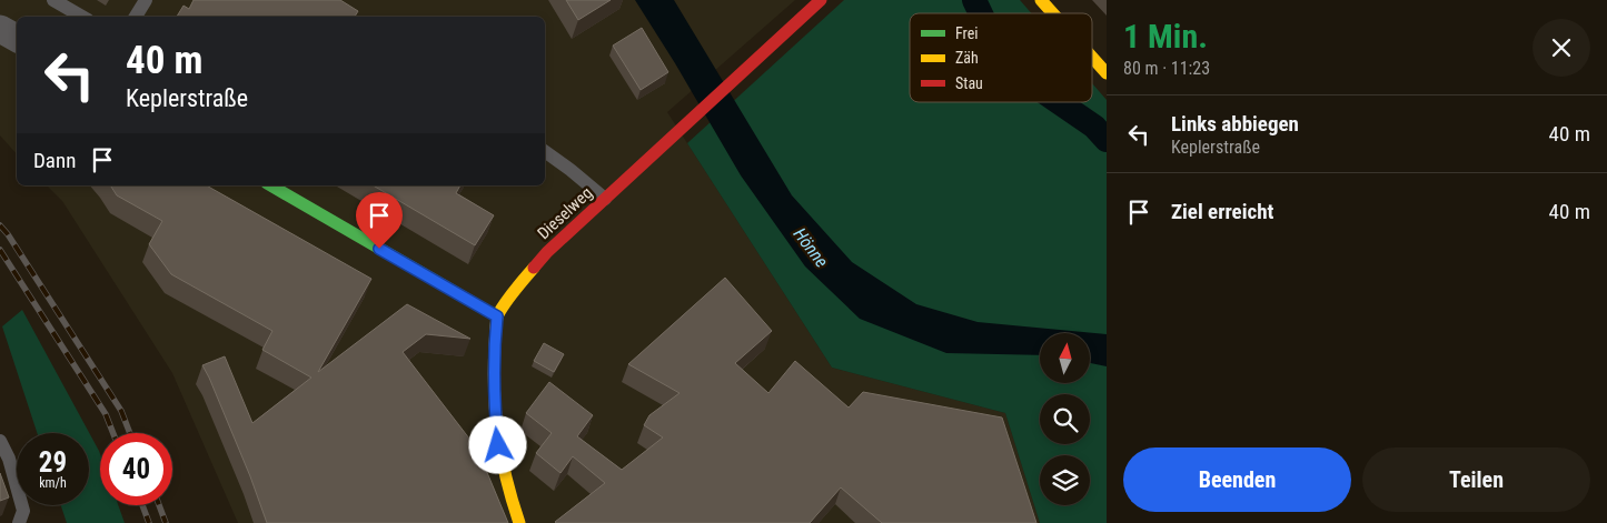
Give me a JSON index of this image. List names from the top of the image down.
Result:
{
  "streets": {
    "street": ["Dieselweg"]
  },
  "water": ["Hönne"],
  "legend": ["Frei", "Zäh", "Stau"],
  "north": "top",
  "page": {
    "heading": ["1 Min.", "80 m · 11:23"],
    "turn": ["40 m", "Keplerstraße"],
    "list": [
      {
        "name": "Links abbiegen",
        "note": "Keplerstraße",
        "value": "40 m"
      },
      {
        "name": "Ziel erreicht",
        "value": "40 m"
      }
    ],
    "then": "Dann",
    "speed": "29 km/h",
    "limit": "40",
    "buttons": ["Beenden", "Teilen"]
  }
}
